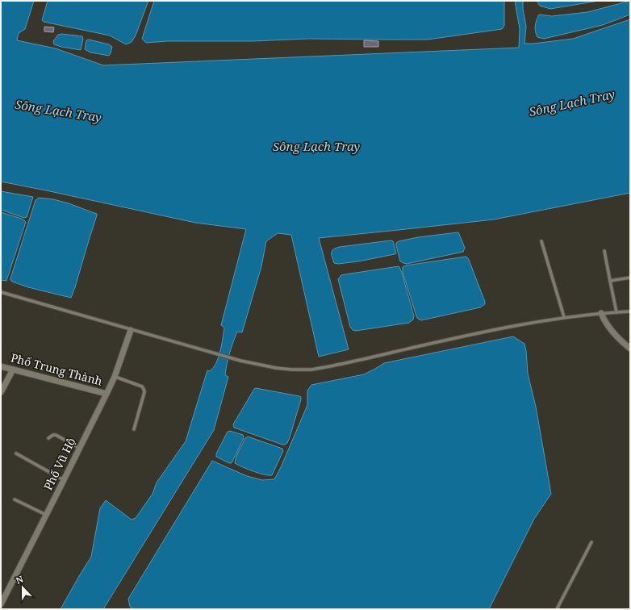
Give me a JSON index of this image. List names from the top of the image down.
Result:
{
  "streets": {
    "street": ["Phố Trung Thành", "Phố Vũ Hộ"]
  },
  "crossings": [
    ["Phố Trung Thành", "Phố Vũ Hộ"]
  ],
  "water": ["Sông Lạch Tray"],
  "north": "top"
}
